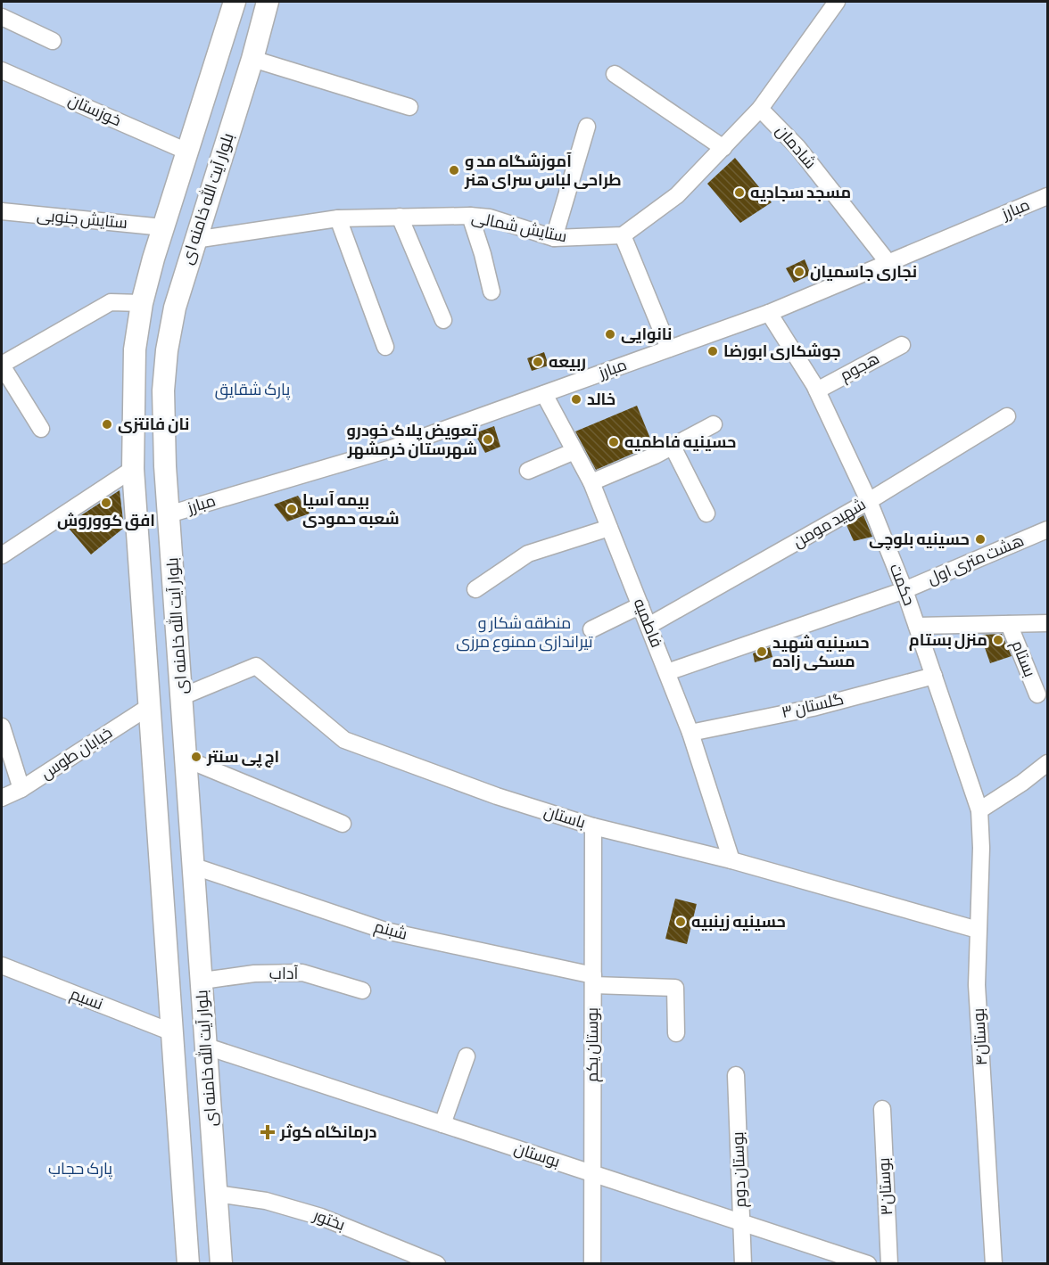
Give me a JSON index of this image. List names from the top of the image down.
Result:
{
  "streets": {
    "main road": ["بلوار آیت الله خامنه ای"],
    "street": [
      "خوزستان",
      "شادمان",
      "مبارز",
      "ستایش جنوبی",
      "ستایش شمالی",
      "هجوم",
      "شهید مومن",
      "هشت متری اول",
      "حکمت",
      "فاطمیه",
      "بستام",
      "گلستان ۳",
      "خیابان طوس",
      "باستان",
      "شبنم",
      "آداب",
      "نسیم",
      "بوستان۴",
      "بوستان یکم",
      "بوستان",
      "بوستان دوم",
      "بوستان۳",
      "بختور"
    ]
  },
  "crossings": [
    ["خوزستان", "بلوار آیت الله خامنه ای"],
    ["شادمان", "مبارز"],
    ["بلوار آیت الله خامنه ای", "مبارز"],
    ["بلوار آیت الله خامنه ای", "ستایش جنوبی"],
    ["بلوار آیت الله خامنه ای", "ستایش شمالی"],
    ["بلوار آیت الله خامنه ای", "خیابان طوس"],
    ["بلوار آیت الله خامنه ای", "باستان"],
    ["بلوار آیت الله خامنه ای", "شبنم"],
    ["بلوار آیت الله خامنه ای", "آداب"],
    ["بلوار آیت الله خامنه ای", "نسیم"],
    ["بلوار آیت الله خامنه ای", "بوستان"],
    ["بلوار آیت الله خامنه ای", "بختور"],
    ["مبارز", "حکمت"],
    ["مبارز", "فاطمیه"],
    ["هجوم", "حکمت"],
    ["شهید مومن", "حکمت"],
    ["شهید مومن", "فاطمیه"],
    ["هشت متری اول", "حکمت"],
    ["هشت متری اول", "فاطمیه"],
    ["حکمت", "گلستان ۳"],
    ["حکمت", "بوستان۴"],
    ["فاطمیه", "گلستان ۳"],
    ["فاطمیه", "باستان"],
    ["باستان", "بوستان۴"],
    ["باستان", "بوستان یکم"],
    ["شبنم", "بوستان یکم"],
    ["بوستان یکم", "بوستان"],
    ["بوستان", "بوستان دوم"]
  ],
  "parks": ["پارک شقایق", "منطقه شکار و تیراندازی ممنوع مرزی", "پارک حجاب"],
  "places": {
    "other": [
      "آموزشگاه مد و طراحی لباس سرای هنر",
      "مسجد سجادیه",
      "نجاری جاسمیان",
      "نانوایی",
      "جوشکاری ابورضا",
      "ربیعه",
      "خالد",
      "نان فانتزی",
      "تعویض پلاک خودرو شهرستان خرمشهر",
      "حسینیه فاطمیه",
      "افق کووروش",
      "بیمه آسیا شعبه حمودی",
      "حسینیه بلوچی",
      "منزل بستام",
      "حسینیه شهید مسکی زاده",
      "اچ پی سنتر",
      "حسینیه زینبیه"
    ],
    "health": ["درمانگاه کوثر"]
  }
}
